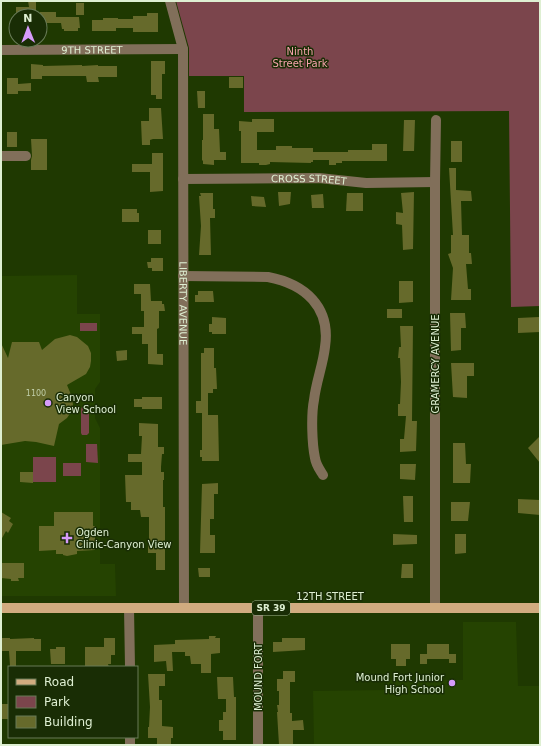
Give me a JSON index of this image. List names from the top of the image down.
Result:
{
  "streets": {
    "main road": ["12TH STREET", "SR 39"],
    "street": [
      "9TH STREET",
      "CROSS STREET",
      "LIBERTY AVENUE",
      "GRAMERCY AVENUE",
      "MOUND FORT"
    ]
  },
  "crossings": [
    ["9TH STREET", "LIBERTY AVENUE"],
    ["CROSS STREET", "LIBERTY AVENUE"],
    ["CROSS STREET", "GRAMERCY AVENUE"],
    ["LIBERTY AVENUE", "12TH STREET"],
    ["GRAMERCY AVENUE", "12TH STREET"],
    ["12TH STREET", "MOUND FORT"]
  ],
  "parks": ["Ninth Street Park"],
  "places": {
    "other": ["Canyon View School", "Mound Fort Junior High School"],
    "health": ["Ogden Clinic-Canyon View"]
  },
  "house_numbers": ["1100"],
  "legend": ["Road", "Park", "Building"],
  "north": "top"
}
